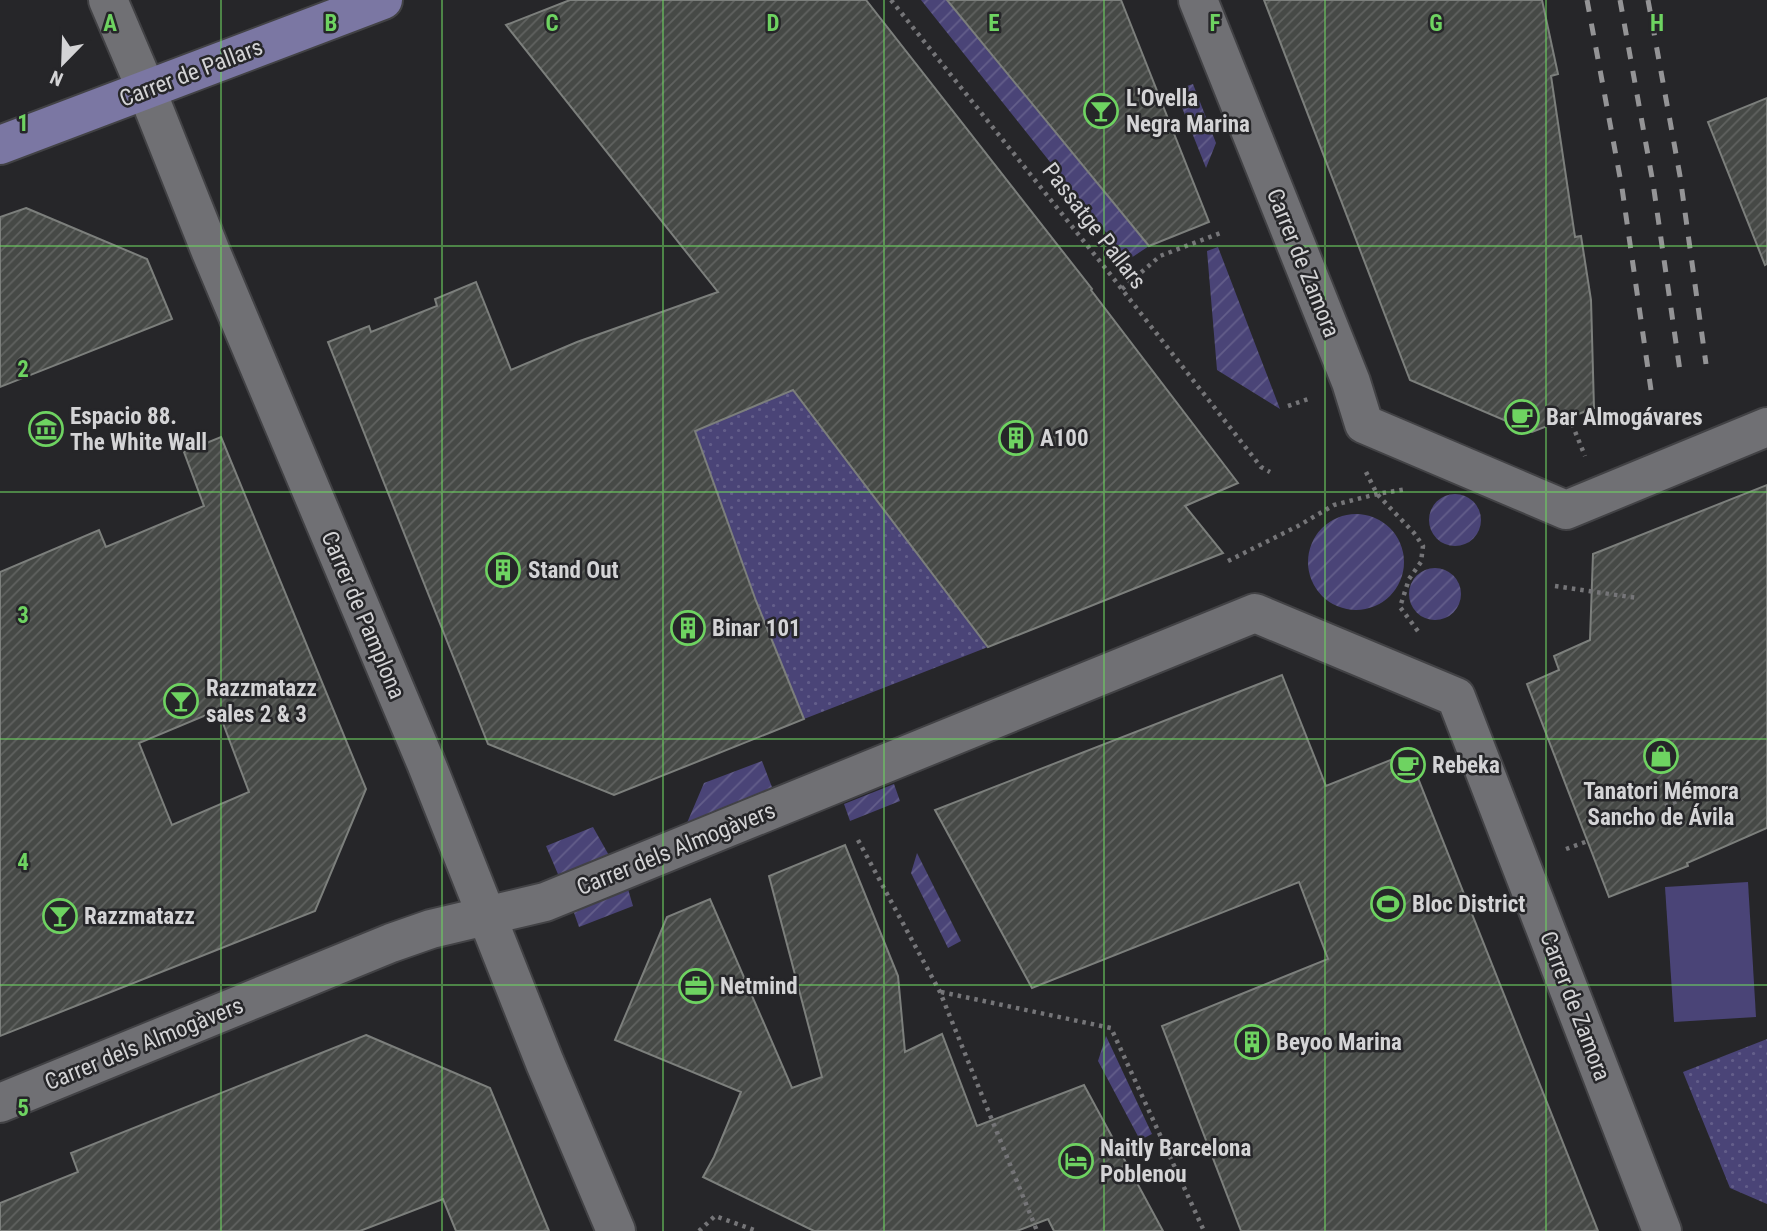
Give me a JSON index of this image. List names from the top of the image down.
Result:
{
  "streets": {
    "main road": ["Carrer de Pallars"],
    "street": ["Carrer de Zamora", "Carrer de Pamplona", "Carrer dels Almogàvers"],
    "path": ["Passatge Pallars"]
  },
  "crossings": [
    ["Carrer de Pallars", "Carrer de Pamplona"],
    ["Carrer de Zamora", "Carrer dels Almogàvers"],
    ["Carrer de Pamplona", "Carrer dels Almogàvers"]
  ],
  "places": {
    "bar": ["L'Ovella Negra Marina", "Razzmatazz sales 2 & 3", "Razzmatazz"],
    "cafe": ["Bar Almogávares", "Rebeka"],
    "museum": ["Espacio 88. The White Wall"],
    "building": [
      "A100",
      "Stand Out",
      "Binar 101",
      "Beyoo Marina"
    ],
    "shop": ["Tanatori Mémora Sancho de Ávila"],
    "sports": ["Bloc District"],
    "office": ["Netmind"],
    "hotel": ["Naitly Barcelona Poblenou"]
  },
  "north": "bottom left",
  "grid": {
    "columns": [
      "A",
      "B",
      "C",
      "D",
      "E",
      "F",
      "G",
      "H"
    ],
    "rows": [
      "1",
      "2",
      "3",
      "4",
      "5"
    ]
  }
}
